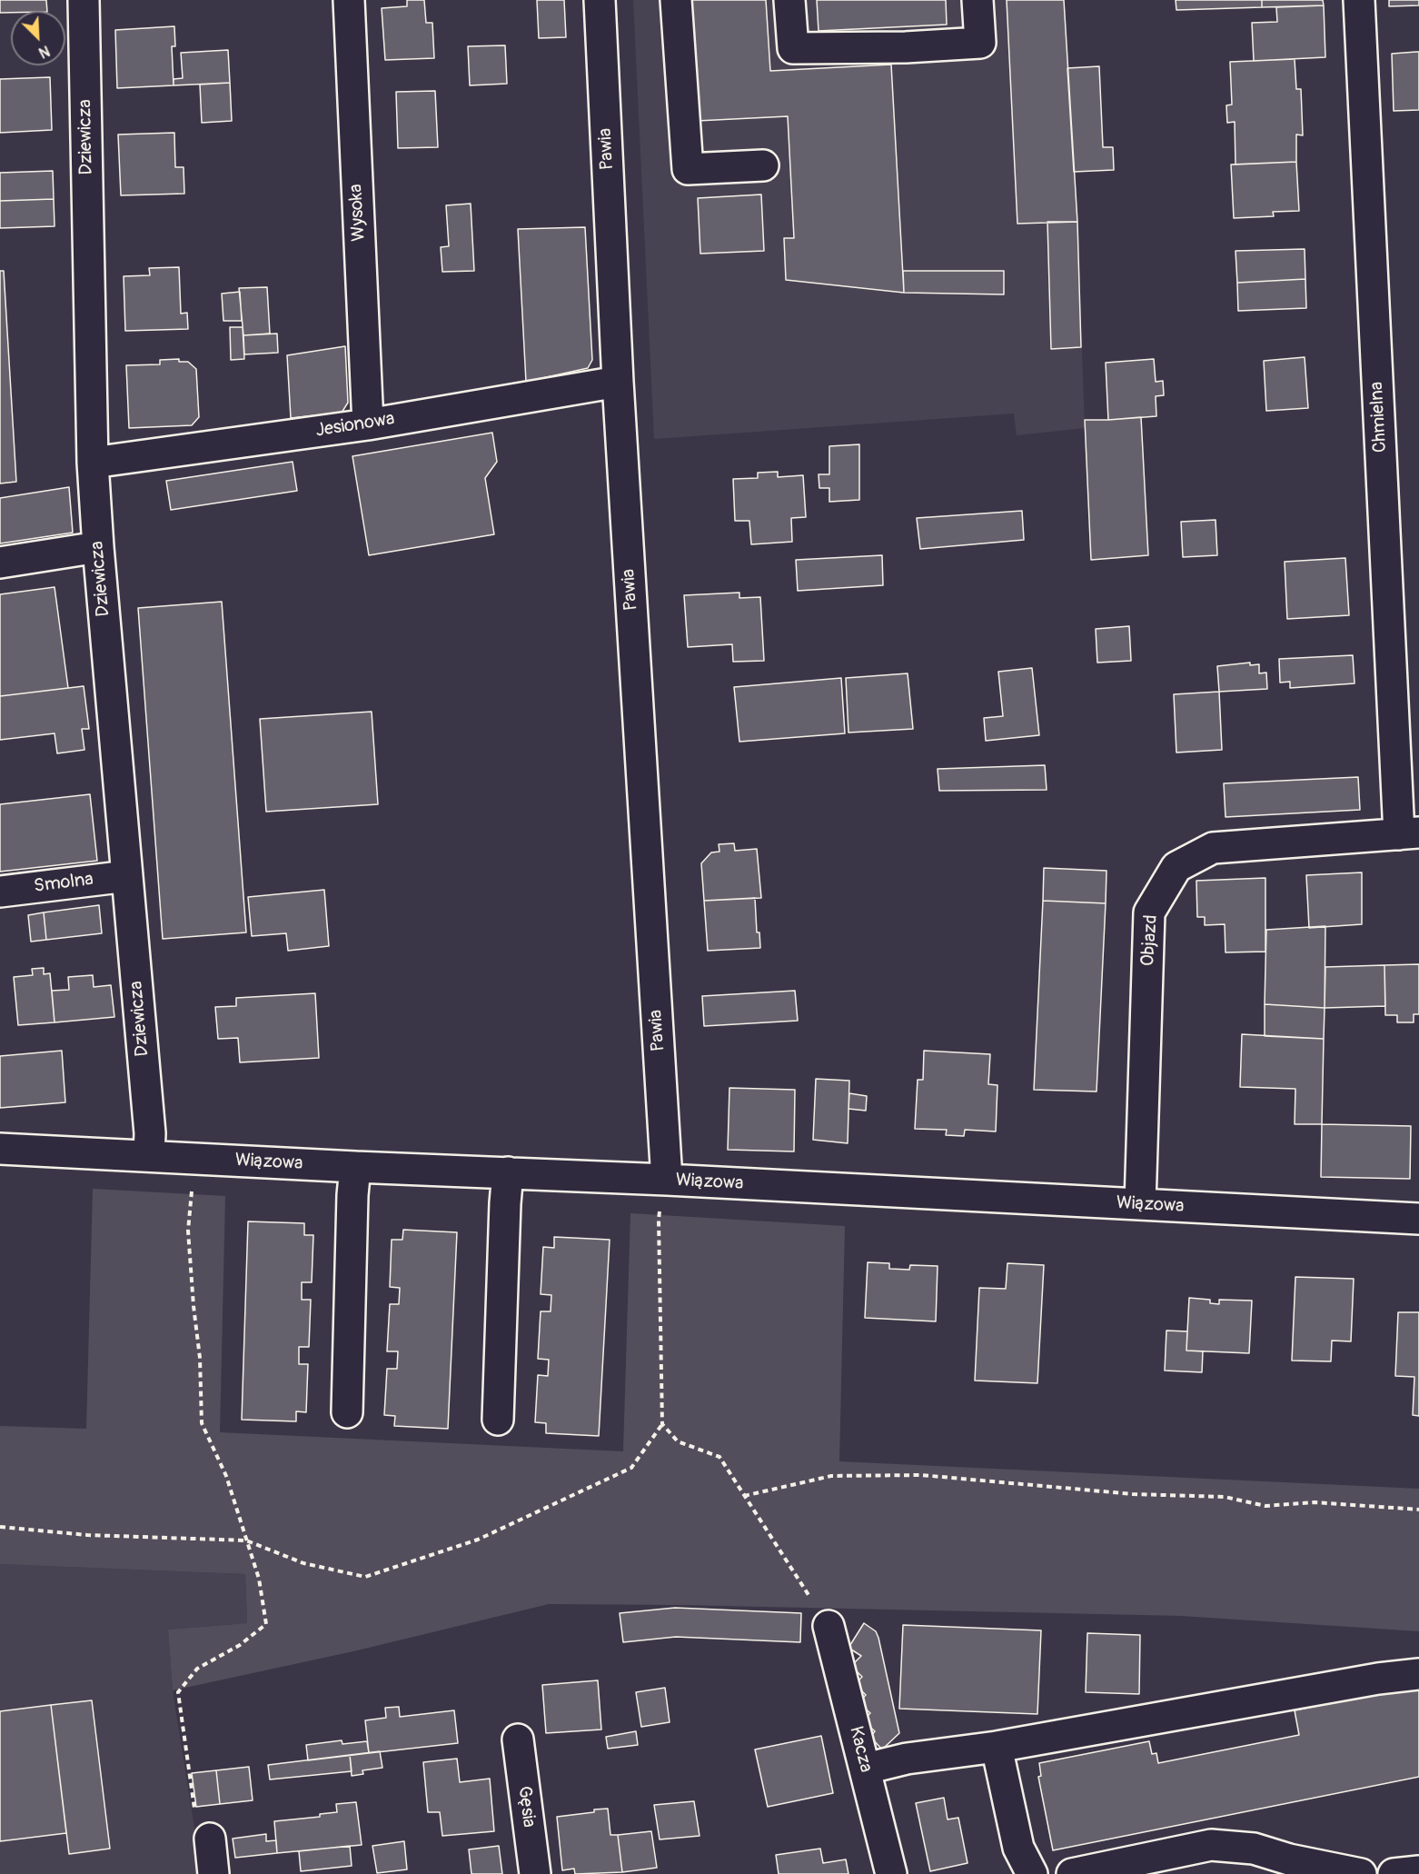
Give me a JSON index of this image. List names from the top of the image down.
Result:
{
  "streets": {
    "street": [
      "Dziewicza",
      "Pawia",
      "Wysoka",
      "Chmielna",
      "Jesionowa",
      "Smolna",
      "Objazd",
      "Wiązowa",
      "Kacza",
      "Gęsia"
    ]
  },
  "crossings": [
    ["Dziewicza", "Jesionowa"],
    ["Dziewicza", "Smolna"],
    ["Dziewicza", "Wiązowa"],
    ["Pawia", "Jesionowa"],
    ["Pawia", "Wiązowa"],
    ["Wysoka", "Jesionowa"],
    ["Chmielna", "Objazd"],
    ["Objazd", "Wiązowa"]
  ],
  "north": "bottom right"
}
